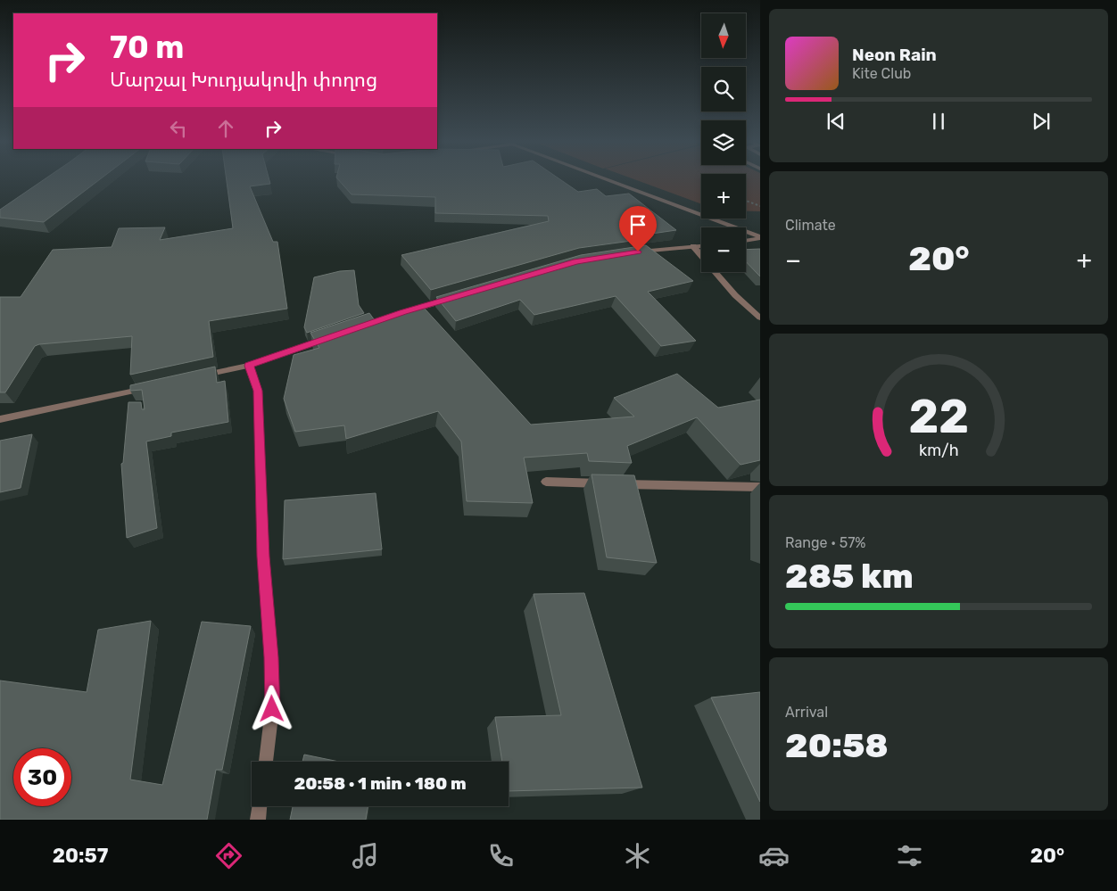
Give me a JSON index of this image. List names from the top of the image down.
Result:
{
  "north": "bottom",
  "page": {
    "map_buttons": ["+", "−"],
    "turn": ["70 m", "Մարշալ Խուդյակովի փողոց"],
    "song": ["Neon Rain", "Kite Club"],
    "tile": [
      "Climate",
      ["Range · 57%", "285 km"],
      ["Arrival", "20:58"]
    ],
    "heat": ["−", "20°", "+"],
    "limit": "30",
    "trip": "20:58 · 1 min · 180 m",
    "tabs": ["20:57", "20°"],
    "gauge": ["22", "km/h"]
  }
}
